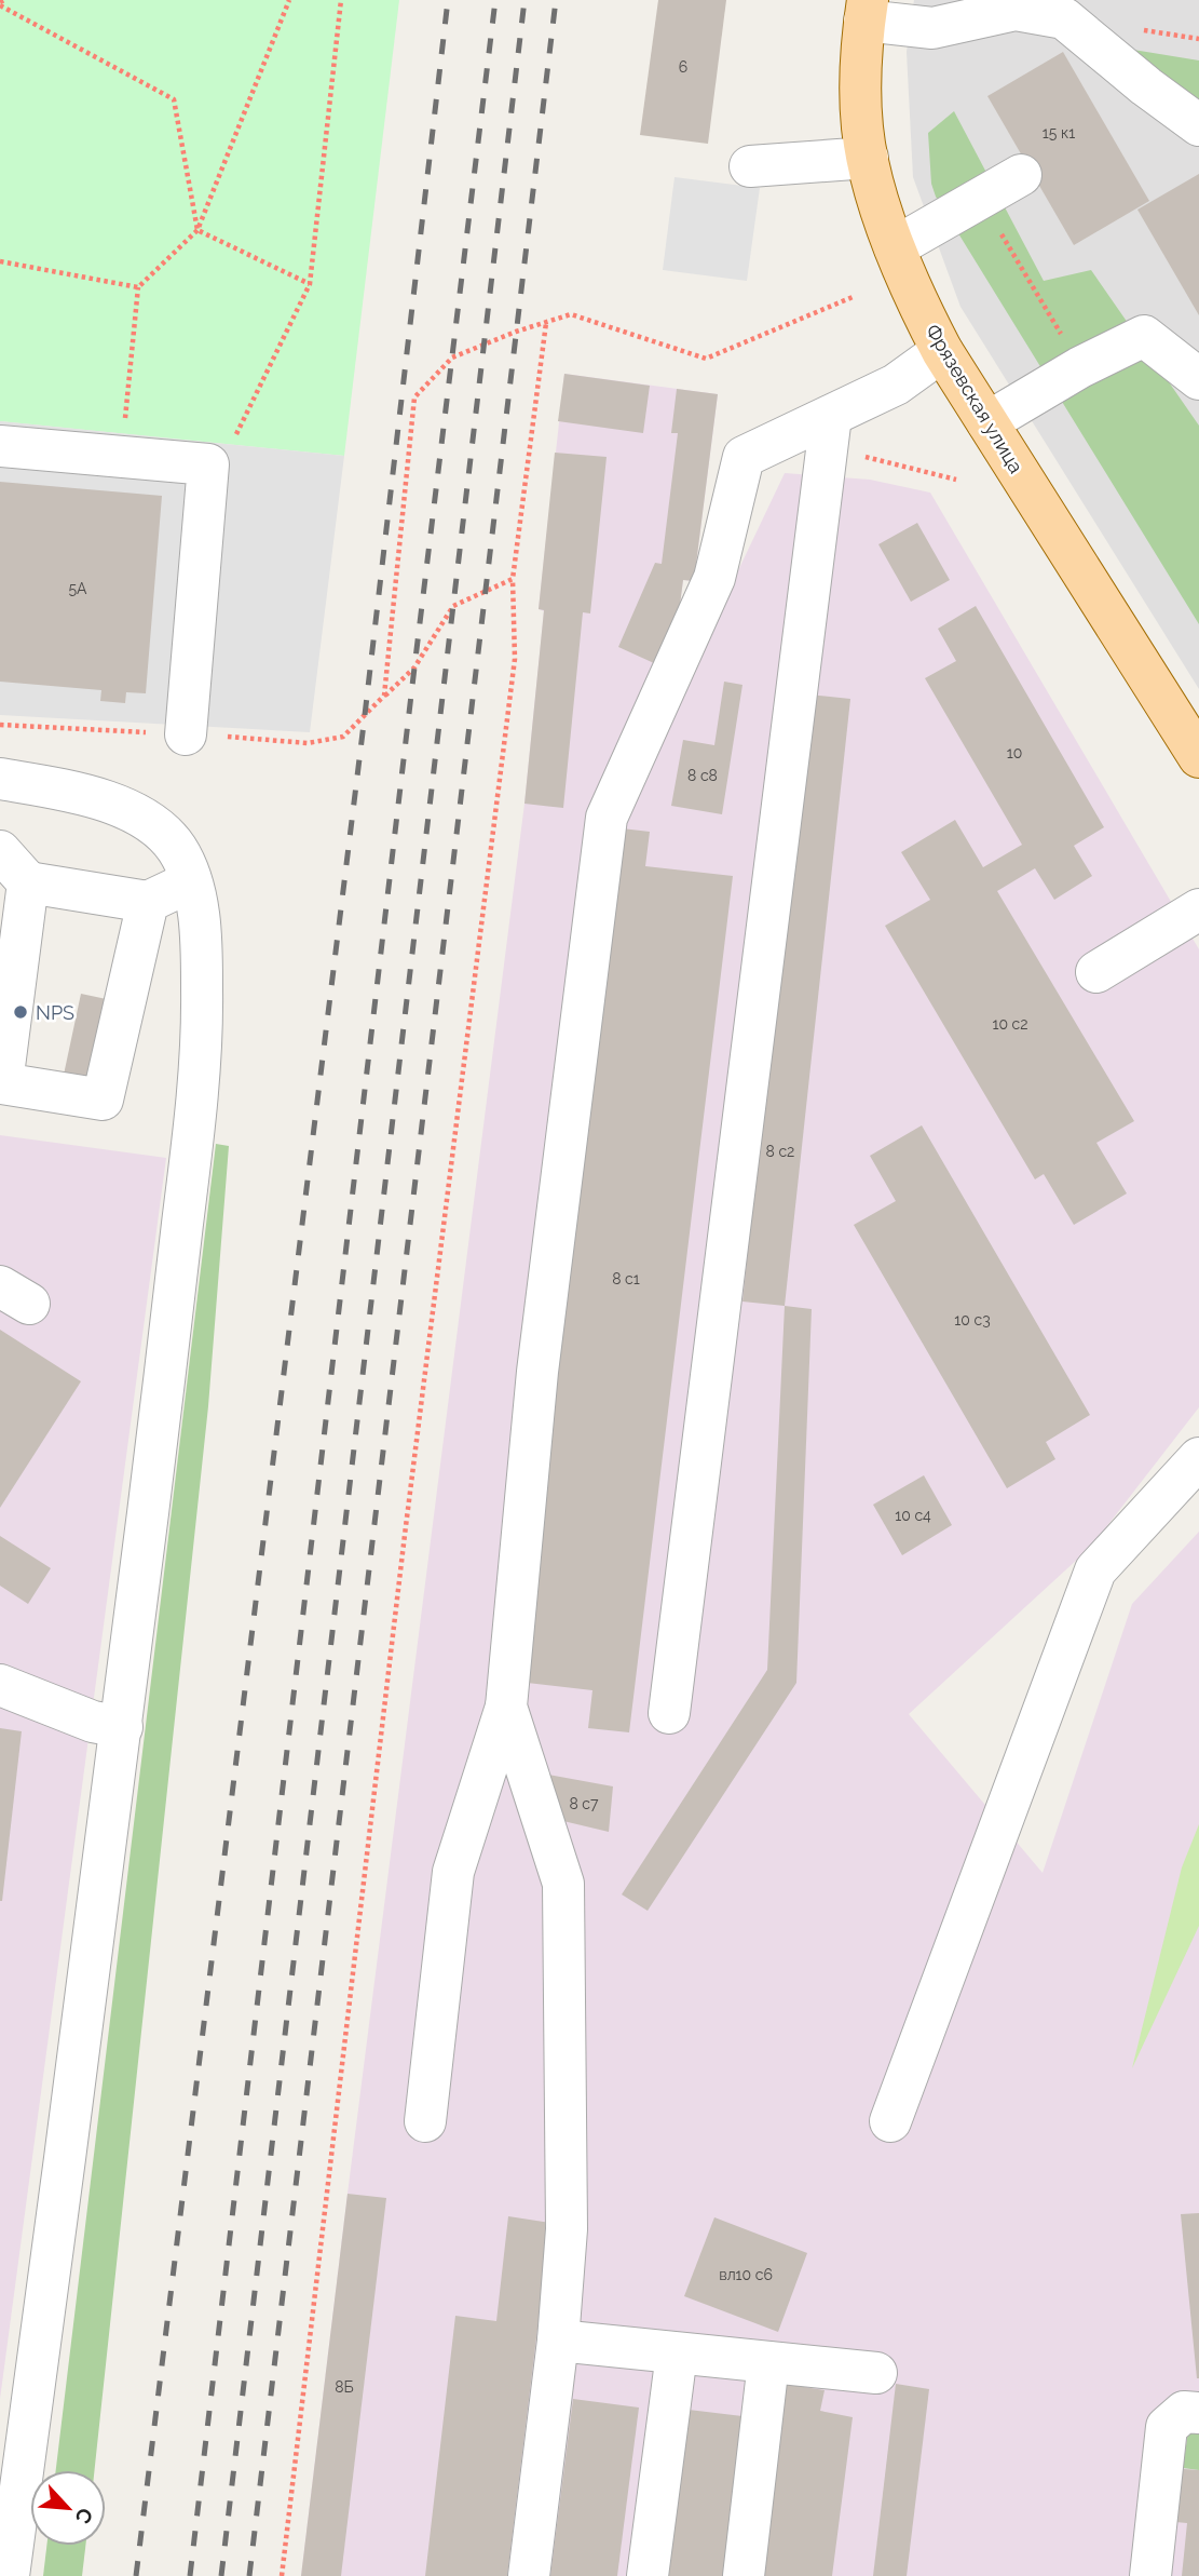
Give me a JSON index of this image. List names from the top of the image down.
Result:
{
  "streets": {
    "main road": ["Фрязевская улица"]
  },
  "places": ["NPS"],
  "house_numbers": [
    "6",
    "15 к1",
    "5А",
    "10",
    "8 c8",
    "10 с2",
    "8 c2",
    "8 c1",
    "10 с3",
    "10 с4",
    "8 c7",
    "вл10 с6",
    "8Б"
  ],
  "north": "bottom right"
}
